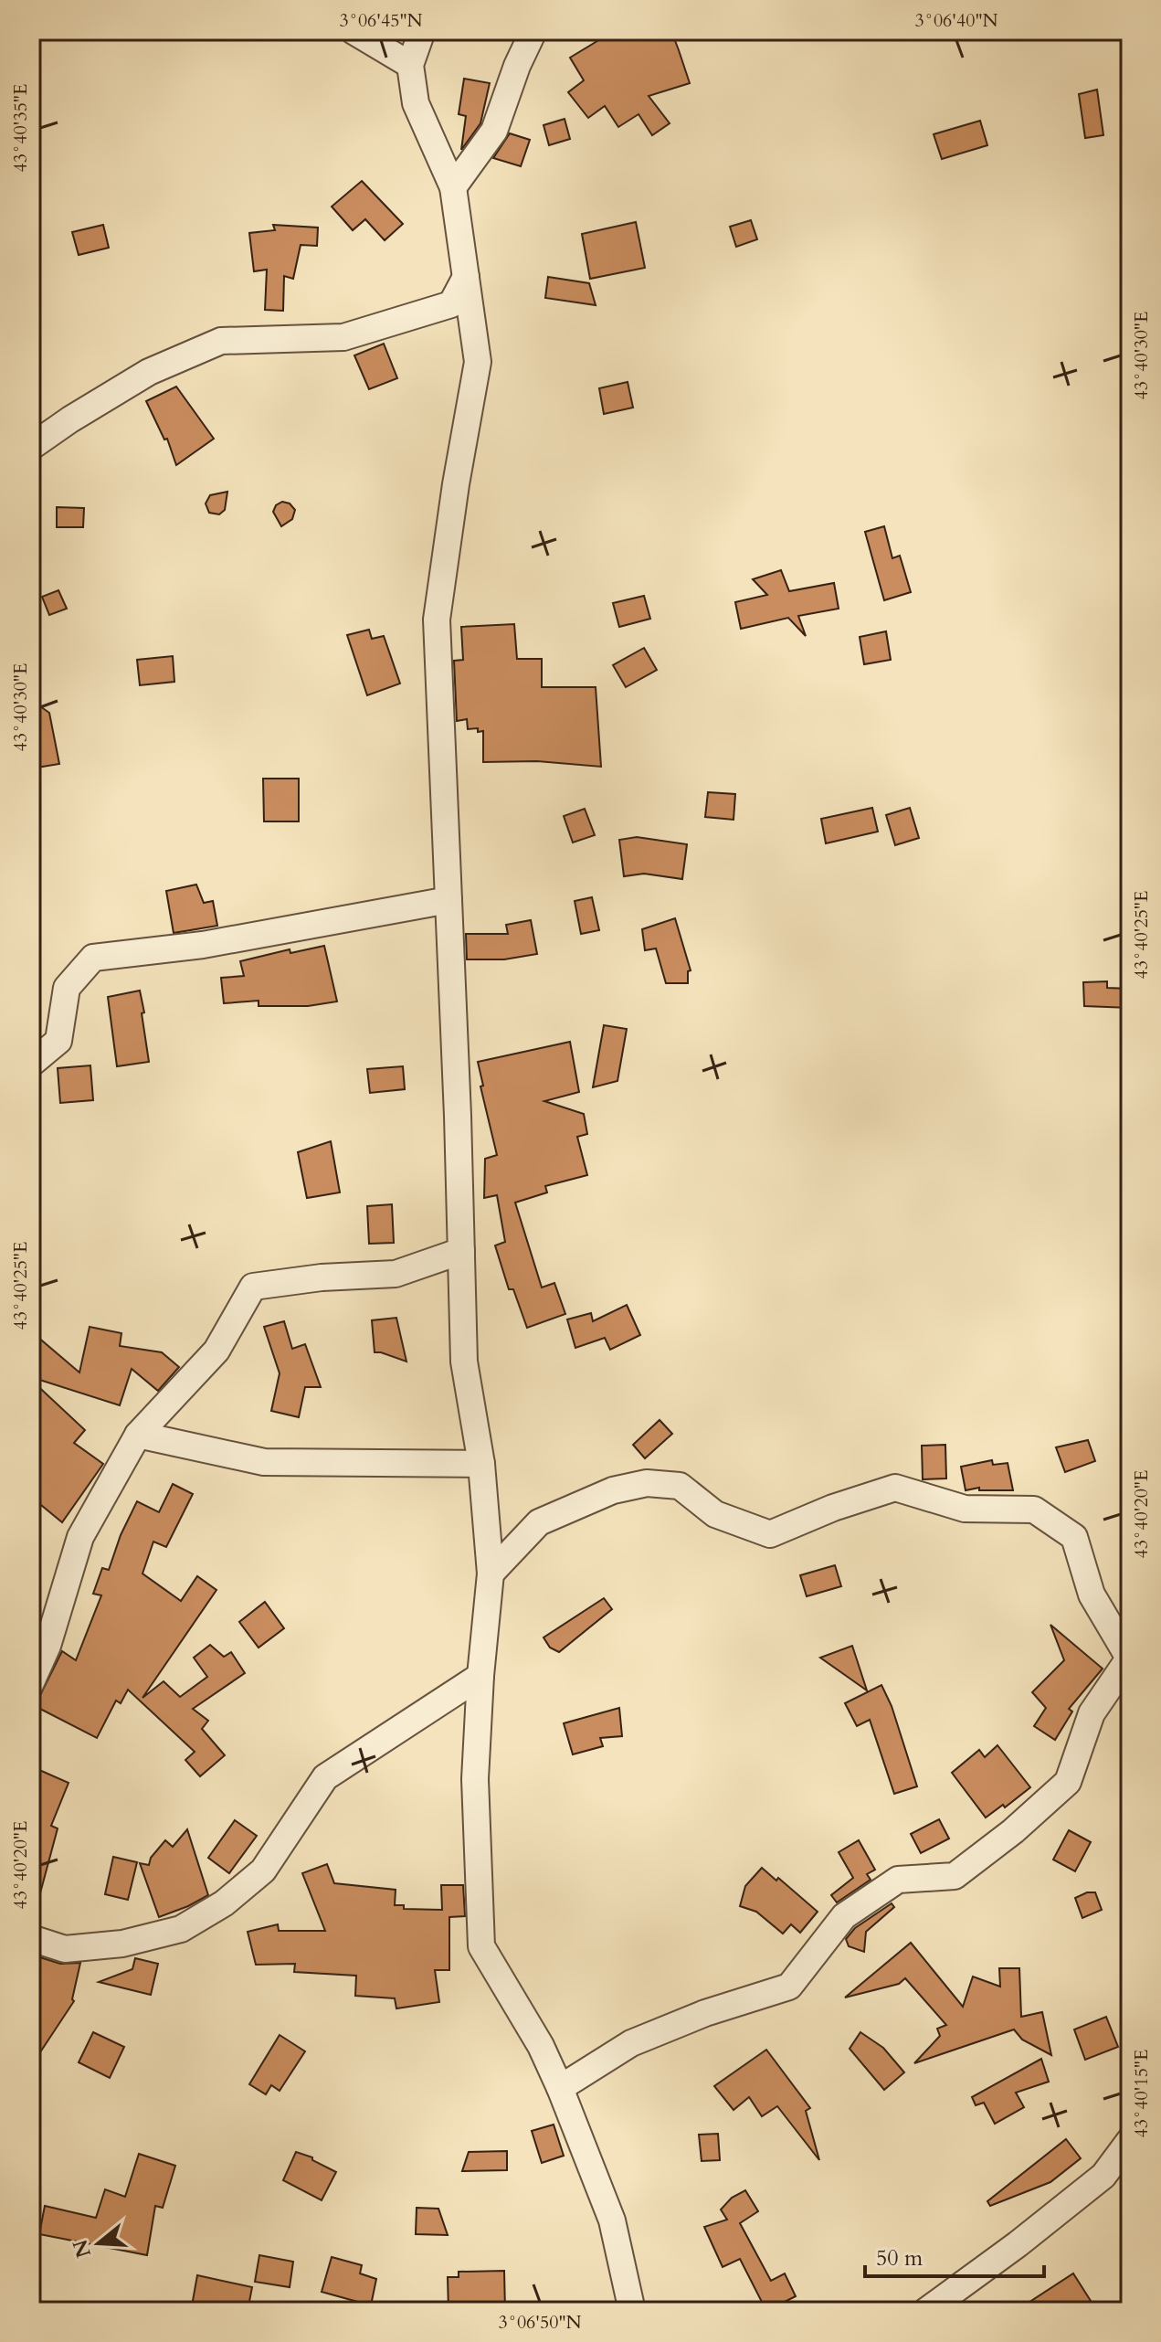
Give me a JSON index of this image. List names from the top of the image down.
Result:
{
  "scale_bar": "50 m",
  "north": "left",
  "coordinates": [
    "3°06'45\"N",
    "3°06'40\"N",
    "43°40'35\"E",
    "43°40'30\"E",
    "43°40'25\"E",
    "43°40'20\"E",
    "43°40'15\"E",
    "3°06'50\"N"
  ]
}
